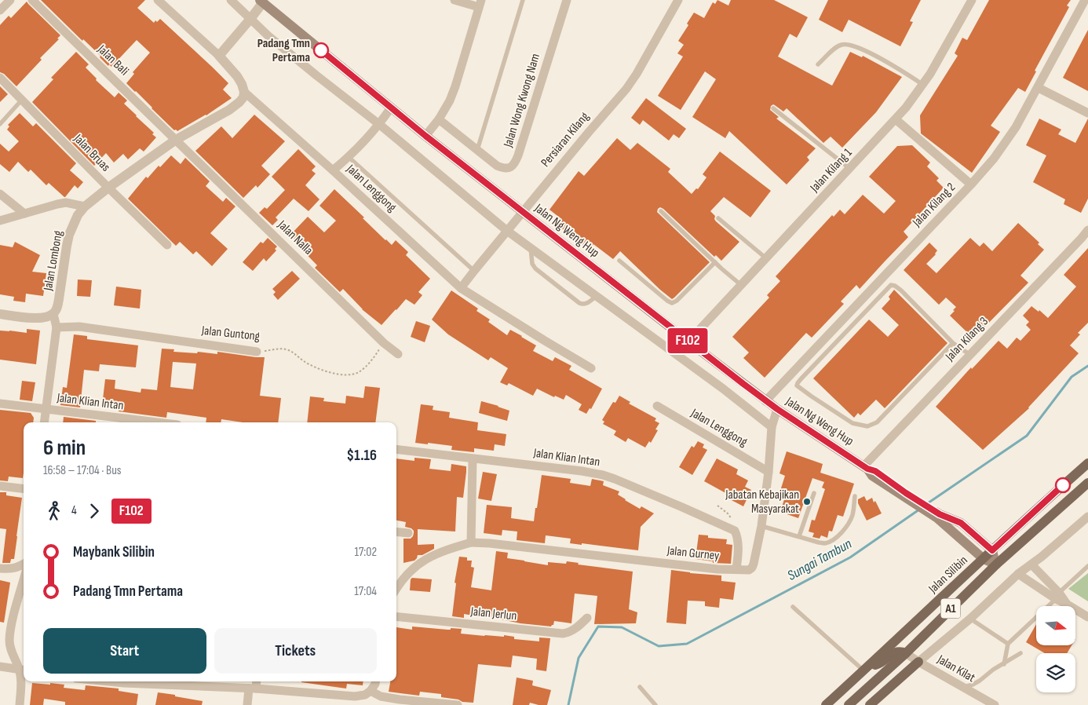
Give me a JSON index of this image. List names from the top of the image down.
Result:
{
  "streets": {
    "main road": ["Jalan Ng Weng Hup", "Jalan Silibin", "A1"],
    "street": [
      "Jalan Bali",
      "Jalan Wong Kwong Nam",
      "Persiaran Kilang",
      "Jalan Bruas",
      "Jalan Kilang 1",
      "Jalan Lenggong",
      "Jalan Kilang 2",
      "Jalan Nalla",
      "Jalan Lombong",
      "Jalan Guntong",
      "Jalan Kilang 3",
      "Jalan Klian Intan",
      "Jalan Gurney",
      "Jalan Jerlun",
      "Jalan Kilat"
    ]
  },
  "crossings": [
    ["Jalan Bali", "Jalan Nalla"],
    ["Jalan Bali", "Jalan Lombong"],
    ["Persiaran Kilang", "Jalan Lenggong"],
    ["Persiaran Kilang", "Jalan Ng Weng Hup"],
    ["Jalan Bruas", "Jalan Lombong"],
    ["Jalan Kilang 1", "Jalan Ng Weng Hup"],
    ["Jalan Lenggong", "Jalan Lombong"],
    ["Jalan Lenggong", "Jalan Gurney"],
    ["Jalan Kilang 2", "Jalan Ng Weng Hup"],
    ["Jalan Ng Weng Hup", "Jalan Kilang 3"],
    ["Jalan Ng Weng Hup", "Jalan Gurney"],
    ["Jalan Ng Weng Hup", "Jalan Silibin"],
    ["Jalan Nalla", "Jalan Lombong"],
    ["Jalan Nalla", "Jalan Guntong"],
    ["Jalan Silibin", "Jalan Kilat"]
  ],
  "water": ["Sungai Tambun"],
  "places": ["Padang Tmn Pertama", "Jabatan Kebajikan Masyarakat"],
  "lines": ["bus line F102"],
  "north": "right",
  "page": {
    "on_map": "F102",
    "heading": ["6 min", "16:58 – 17:04 · Bus", "$1.16"],
    "legs": ["4", "F102"],
    "list": [
      {
        "name": "Maybank Silibin",
        "value": "17:02"
      },
      {
        "name": "Padang Tmn Pertama",
        "value": "17:04"
      }
    ],
    "buttons": ["Start", "Tickets"]
  }
}
